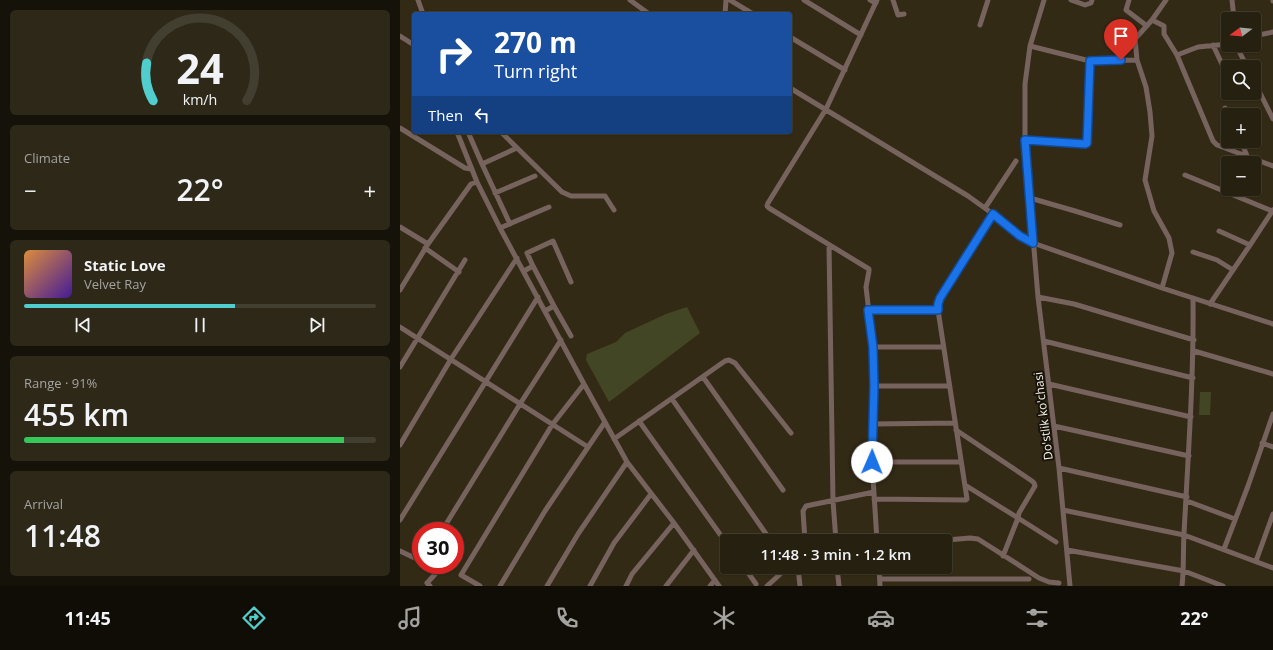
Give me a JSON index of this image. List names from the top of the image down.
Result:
{
  "streets": {
    "street": ["Do'stlik ko'chasi"]
  },
  "north": "left",
  "page": {
    "map_buttons": ["+", "−"],
    "turn": ["270 m", "Turn right"],
    "then": "Then",
    "tile": [
      "Climate",
      ["Range · 91%", "455 km"],
      ["Arrival", "11:48"]
    ],
    "heat": ["−", "22°", "+"],
    "song": ["Static Love", "Velvet Ray"],
    "limit": "30",
    "trip": "11:48 · 3 min · 1.2 km",
    "tabs": ["11:45", "22°"],
    "gauge": ["24", "km/h"]
  }
}
